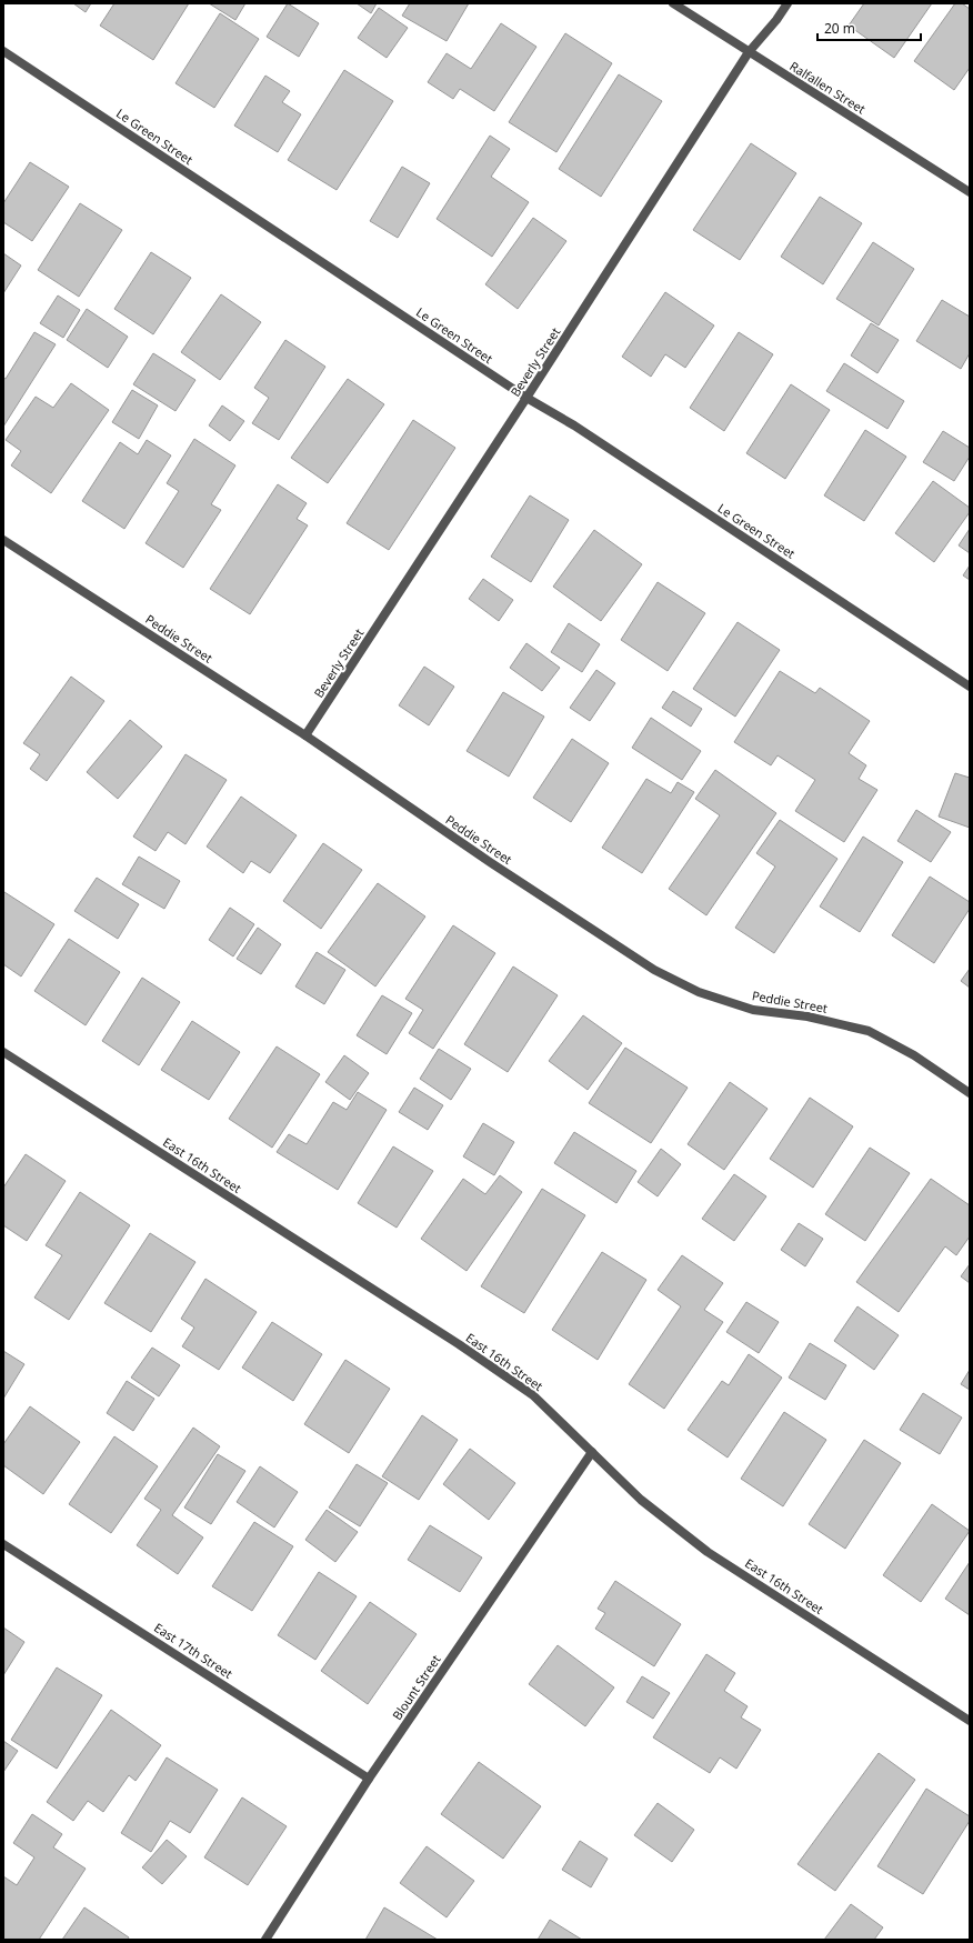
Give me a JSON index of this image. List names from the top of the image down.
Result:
{
  "streets": {
    "street": [
      "Ralfallen Street",
      "Le Green Street",
      "Beverly Street",
      "Peddie Street",
      "East 16th Street",
      "East 17th Street",
      "Blount Street"
    ]
  },
  "crossings": [
    ["Ralfallen Street", "Beverly Street"],
    ["Le Green Street", "Beverly Street"],
    ["Beverly Street", "Peddie Street"],
    ["East 16th Street", "Blount Street"],
    ["East 17th Street", "Blount Street"]
  ],
  "scale_bar": "20 m"
}
